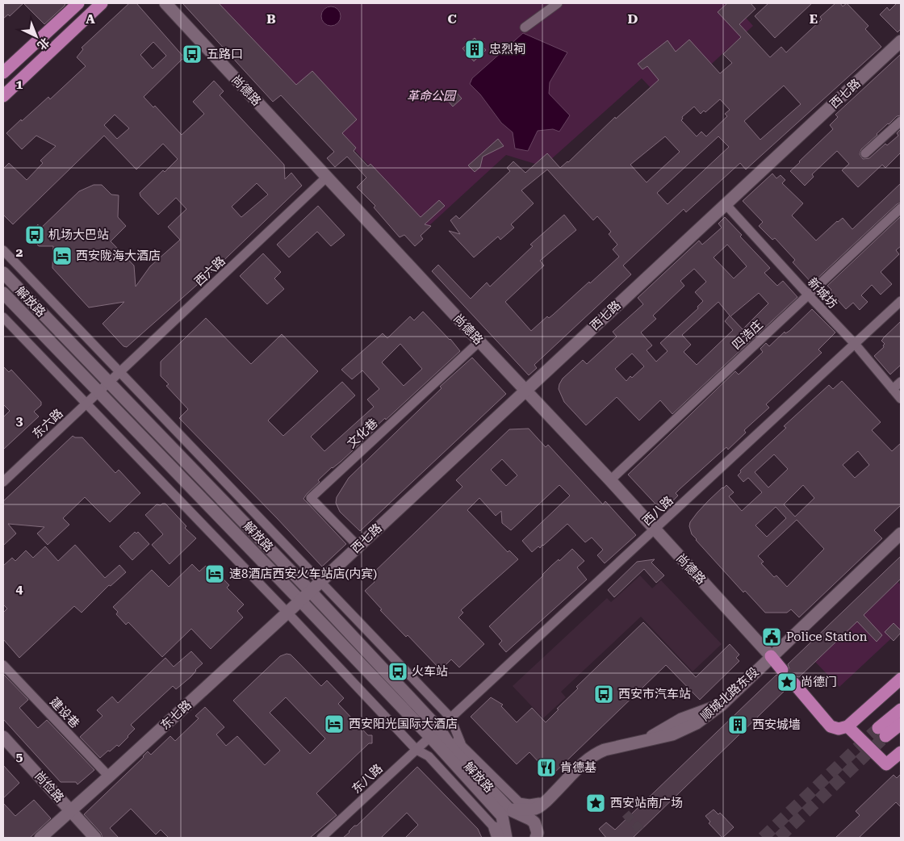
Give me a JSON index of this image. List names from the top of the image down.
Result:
{
  "streets": {
    "street": [
      "尚德路",
      "西七路",
      "西六路",
      "新城坊",
      "解放路",
      "四浩庄",
      "东六路",
      "文化巷",
      "西八路",
      "顺城北路东段",
      "建设巷",
      "东七路",
      "东八路",
      "尚俭路"
    ]
  },
  "crossings": [
    ["尚德路", "西七路"],
    ["尚德路", "西六路"],
    ["尚德路", "四浩庄"],
    ["尚德路", "文化巷"],
    ["尚德路", "西八路"],
    ["尚德路", "顺城北路东段"],
    ["西七路", "新城坊"],
    ["西七路", "解放路"],
    ["西七路", "文化巷"],
    ["西七路", "东七路"],
    ["西六路", "解放路"],
    ["西六路", "东六路"],
    ["新城坊", "四浩庄"],
    ["新城坊", "西八路"],
    ["解放路", "东六路"],
    ["解放路", "西八路"],
    ["解放路", "顺城北路东段"],
    ["解放路", "东七路"],
    ["解放路", "东八路"],
    ["西八路", "东八路"],
    ["建设巷", "东七路"],
    ["东七路", "尚俭路"]
  ],
  "parks": ["革命公园"],
  "places": {
    "building": ["忠烈祠", "西安城墙"],
    "bus stop": [
      "五路口",
      "机场大巴站",
      "火车站",
      "西安市汽车站"
    ],
    "hotel": ["西安陇海大酒店", "速8酒店西安火车站店(内宾)", "西安阳光国际大酒店"],
    "public building": ["Police Station"],
    "place": ["尚德门", "西安站南广场"],
    "restaurant": ["肯德基"]
  },
  "north": "bottom right",
  "grid": {
    "columns": [
      "A",
      "B",
      "C",
      "D",
      "E"
    ],
    "rows": [
      "1",
      "2",
      "3",
      "4",
      "5"
    ]
  }
}
